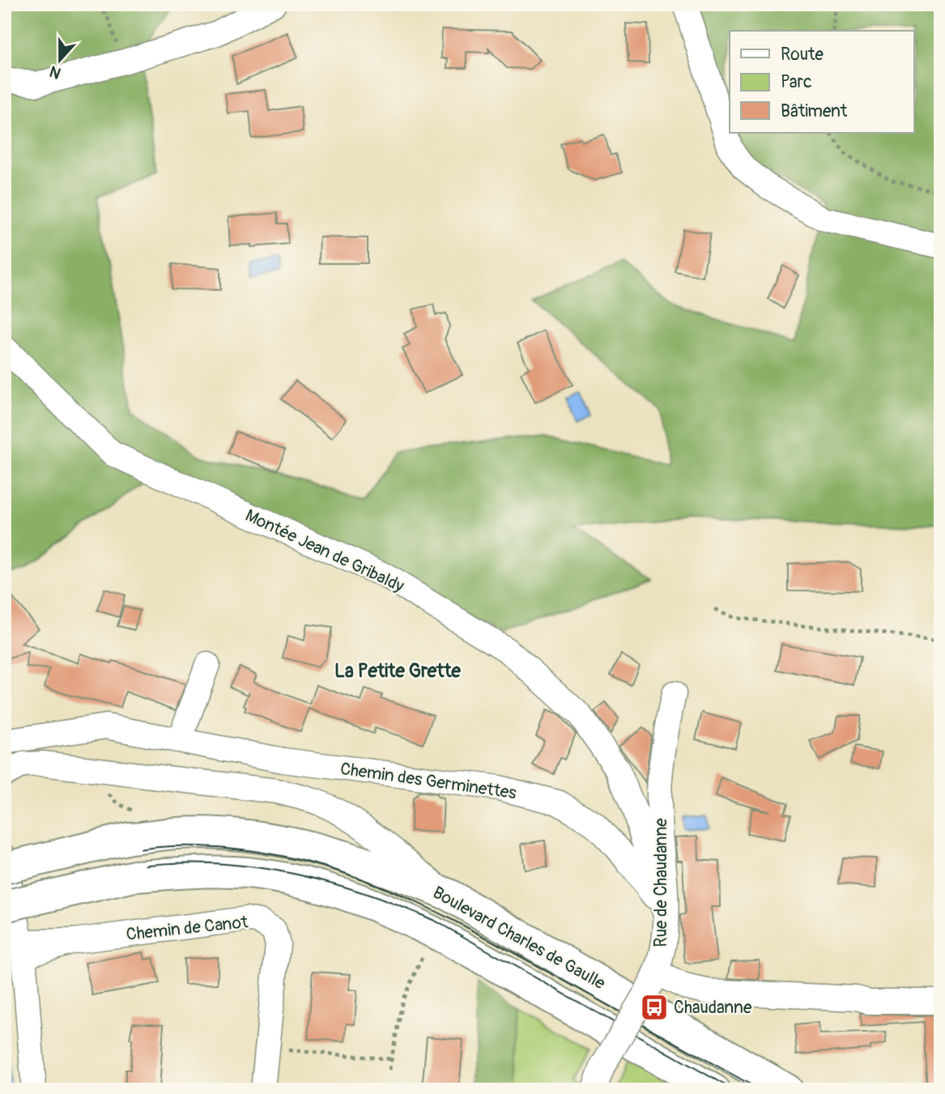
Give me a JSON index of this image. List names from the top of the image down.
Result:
{
  "streets": {
    "main road": ["Boulevard Charles de Gaulle"],
    "street": [
      "Montée Jean de Gribaldy",
      "Chemin des Germinettes",
      "Rue de Chaudanne",
      "Chemin de Canot"
    ]
  },
  "crossings": [
    ["Montée Jean de Gribaldy", "Chemin des Germinettes"],
    ["Montée Jean de Gribaldy", "Rue de Chaudanne"],
    ["Chemin des Germinettes", "Rue de Chaudanne"]
  ],
  "districts": ["La Petite Grette"],
  "places": {
    "bus stop": ["Chaudanne"]
  },
  "legend": ["Route", "Parc", "Bâtiment"],
  "north": "bottom"
}
